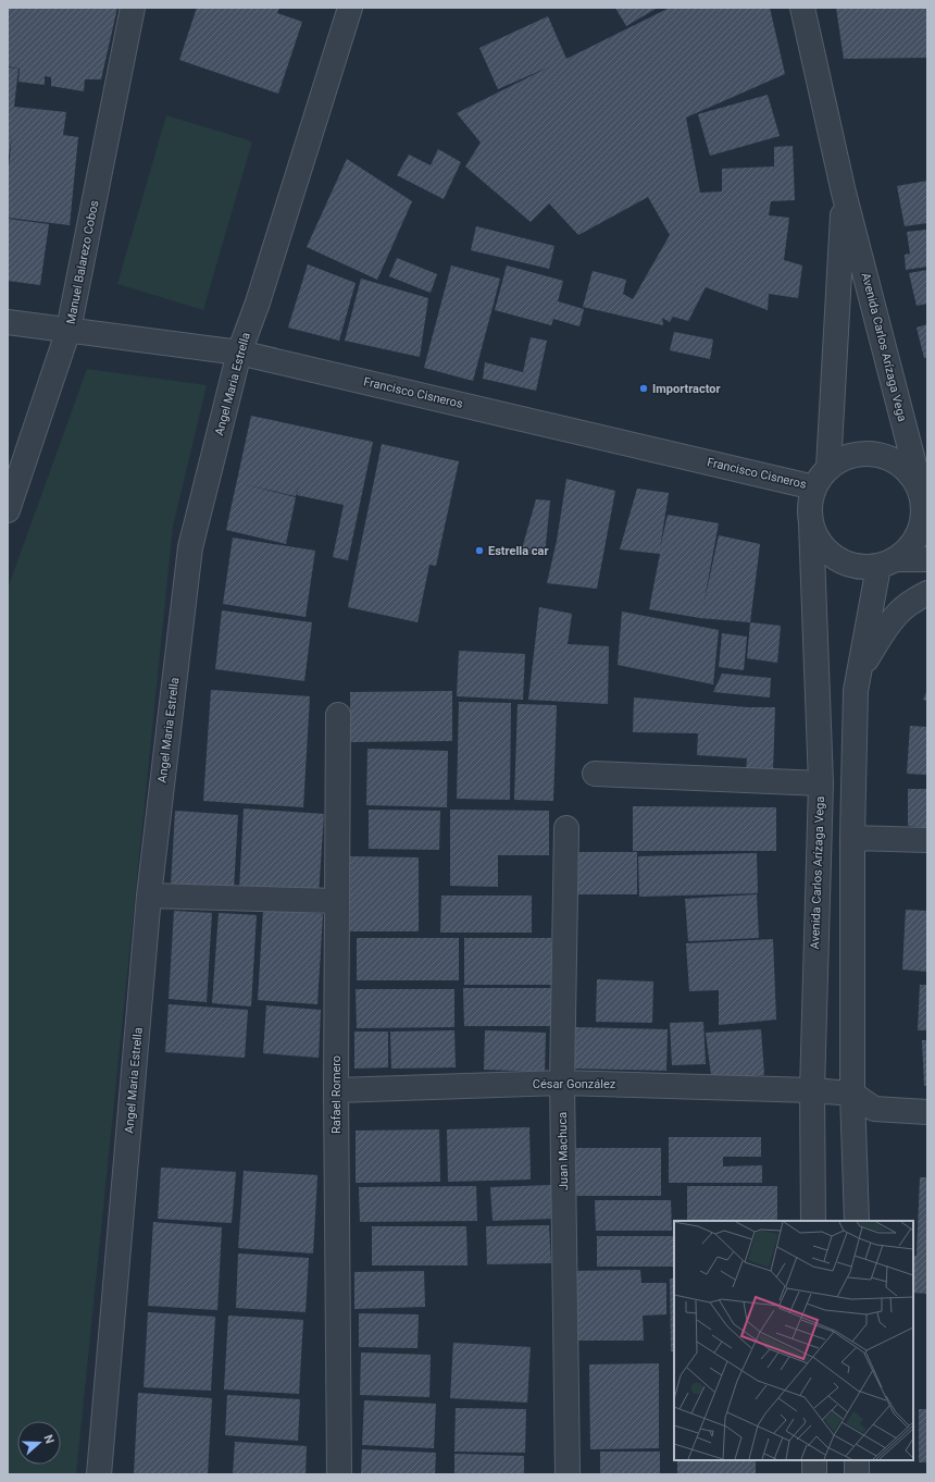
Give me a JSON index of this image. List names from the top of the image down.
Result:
{
  "streets": {
    "street": [
      "Manuel Balarezo Cobos",
      "Avenida Carlos Arízaga Vega",
      "Angel Maria Estrella",
      "Francisco Cisneros",
      "César González",
      "Rafael Romero",
      "Juan Machuca"
    ]
  },
  "crossings": [
    ["Manuel Balarezo Cobos", "Francisco Cisneros"],
    ["Avenida Carlos Arízaga Vega", "Francisco Cisneros"],
    ["Avenida Carlos Arízaga Vega", "César González"],
    ["Angel Maria Estrella", "Francisco Cisneros"],
    ["César González", "Rafael Romero"],
    ["César González", "Juan Machuca"]
  ],
  "places": ["Importractor", "Estrella car"],
  "north": "right"
}
